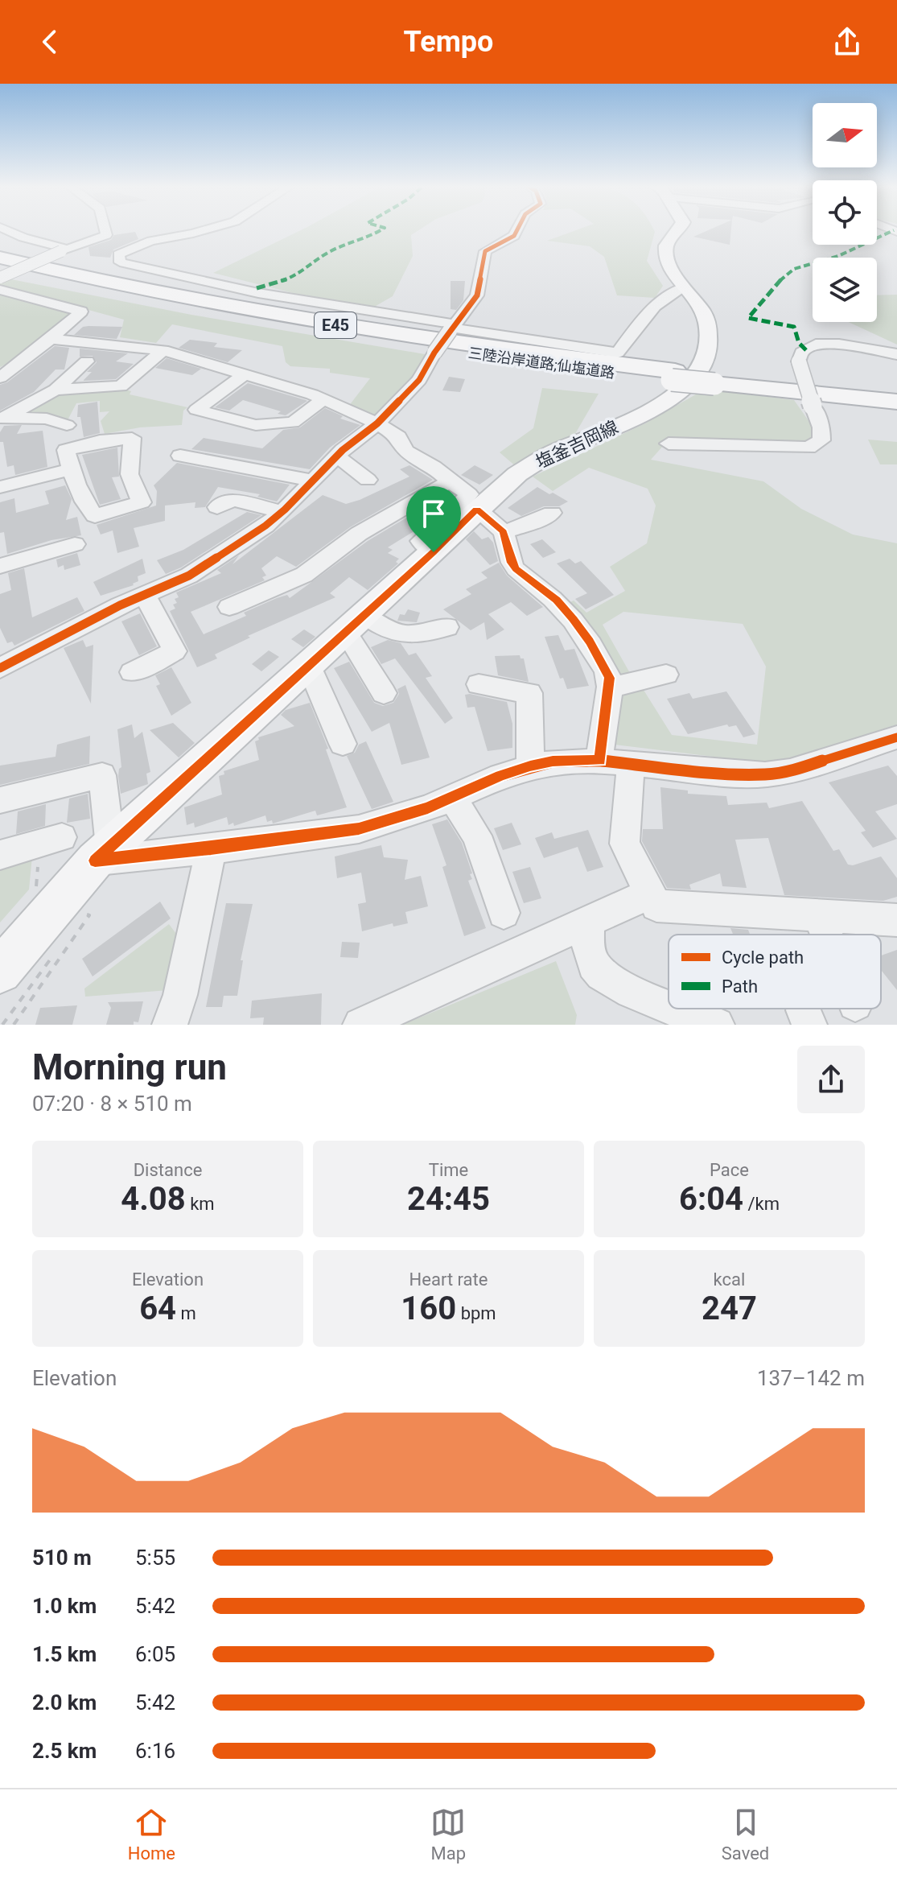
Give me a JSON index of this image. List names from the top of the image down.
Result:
{
  "streets": {
    "highway": ["E45", "三陸沿岸道路;仙塩道路"],
    "main road": ["塩釜吉岡線"]
  },
  "legend": ["Cycle path", "Path"],
  "north": "right",
  "page": {
    "header": "Tempo",
    "heading": ["Morning run", "07:20 · 8 × 510 m"],
    "stats": [
      ["Distance", "4.08 km"],
      ["Time", "24:45"],
      ["Pace", "6:04 /km"],
      ["Elevation", "64 m"],
      ["Heart rate", "160 bpm"],
      ["kcal", "247"]
    ],
    "chart": ["Elevation", "137–142 m"],
    "list": [
      {
        "name": "510 m",
        "note": "5:55"
      },
      {
        "name": "1.0 km",
        "note": "5:42"
      },
      {
        "name": "1.5 km",
        "note": "6:05"
      },
      {
        "name": "2.0 km",
        "note": "5:42"
      },
      {
        "name": "2.5 km",
        "note": "6:16"
      }
    ],
    "tabs": ["Home", "Map", "Saved"]
  }
}
